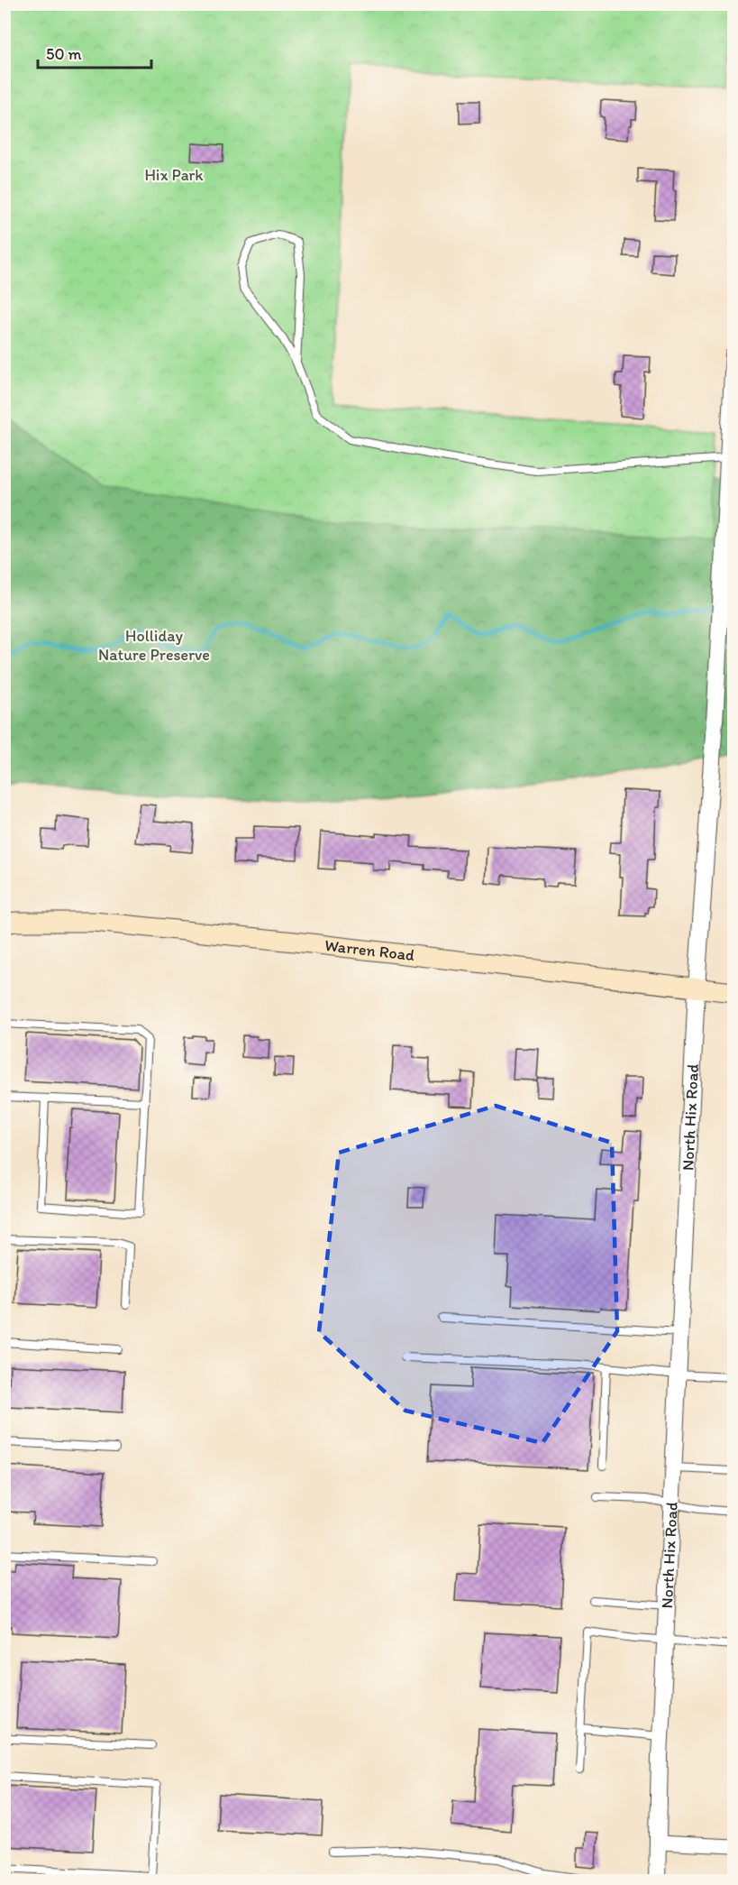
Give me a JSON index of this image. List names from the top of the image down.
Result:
{
  "streets": {
    "main road": ["Warren Road"],
    "street": ["North Hix Road"]
  },
  "crossings": [
    ["Warren Road", "North Hix Road"]
  ],
  "parks": ["Hix Park", "Holliday Nature Preserve"],
  "scale_bar": "50 m"
}
